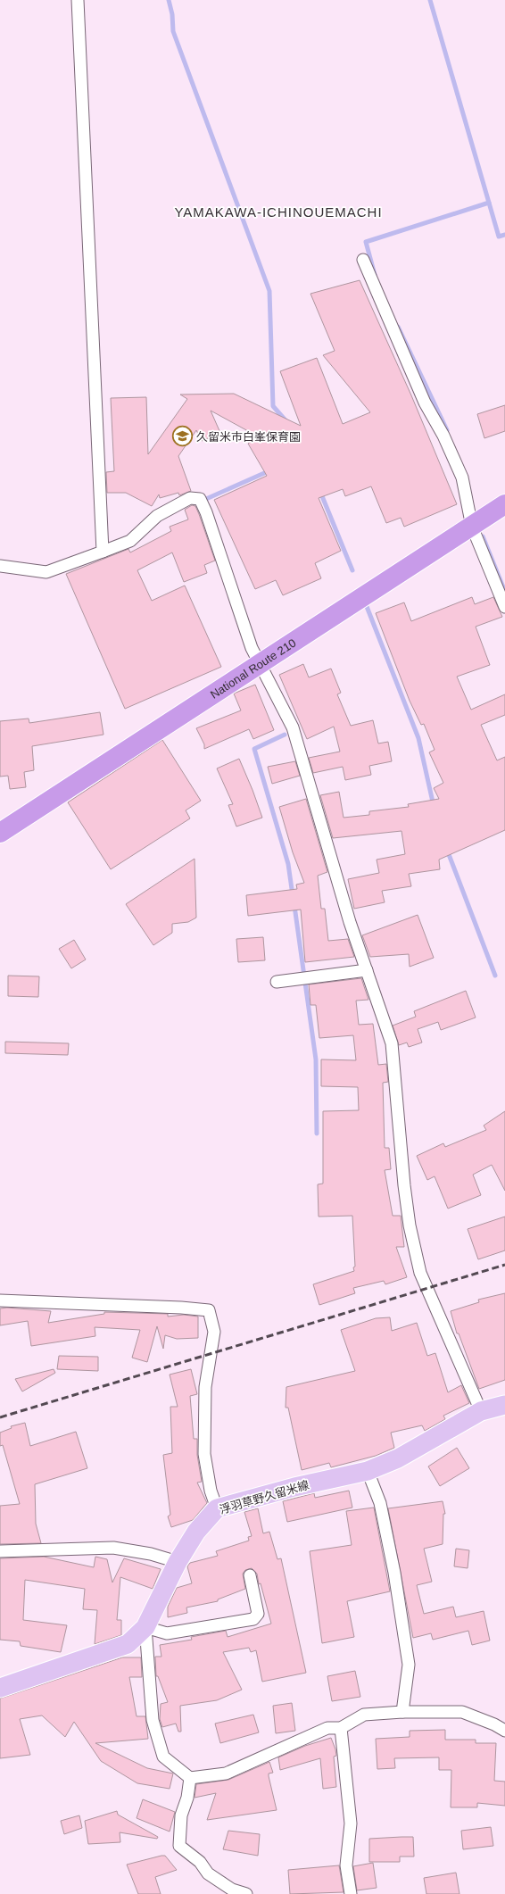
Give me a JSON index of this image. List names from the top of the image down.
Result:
{
  "streets": {
    "highway": ["National Route 210"],
    "main road": ["浮羽草野久留米線"]
  },
  "districts": ["YAMAKAWA-ICHINOUEMACHI"],
  "places": {
    "school or university": ["久留米市白峯保育園"]
  }
}
